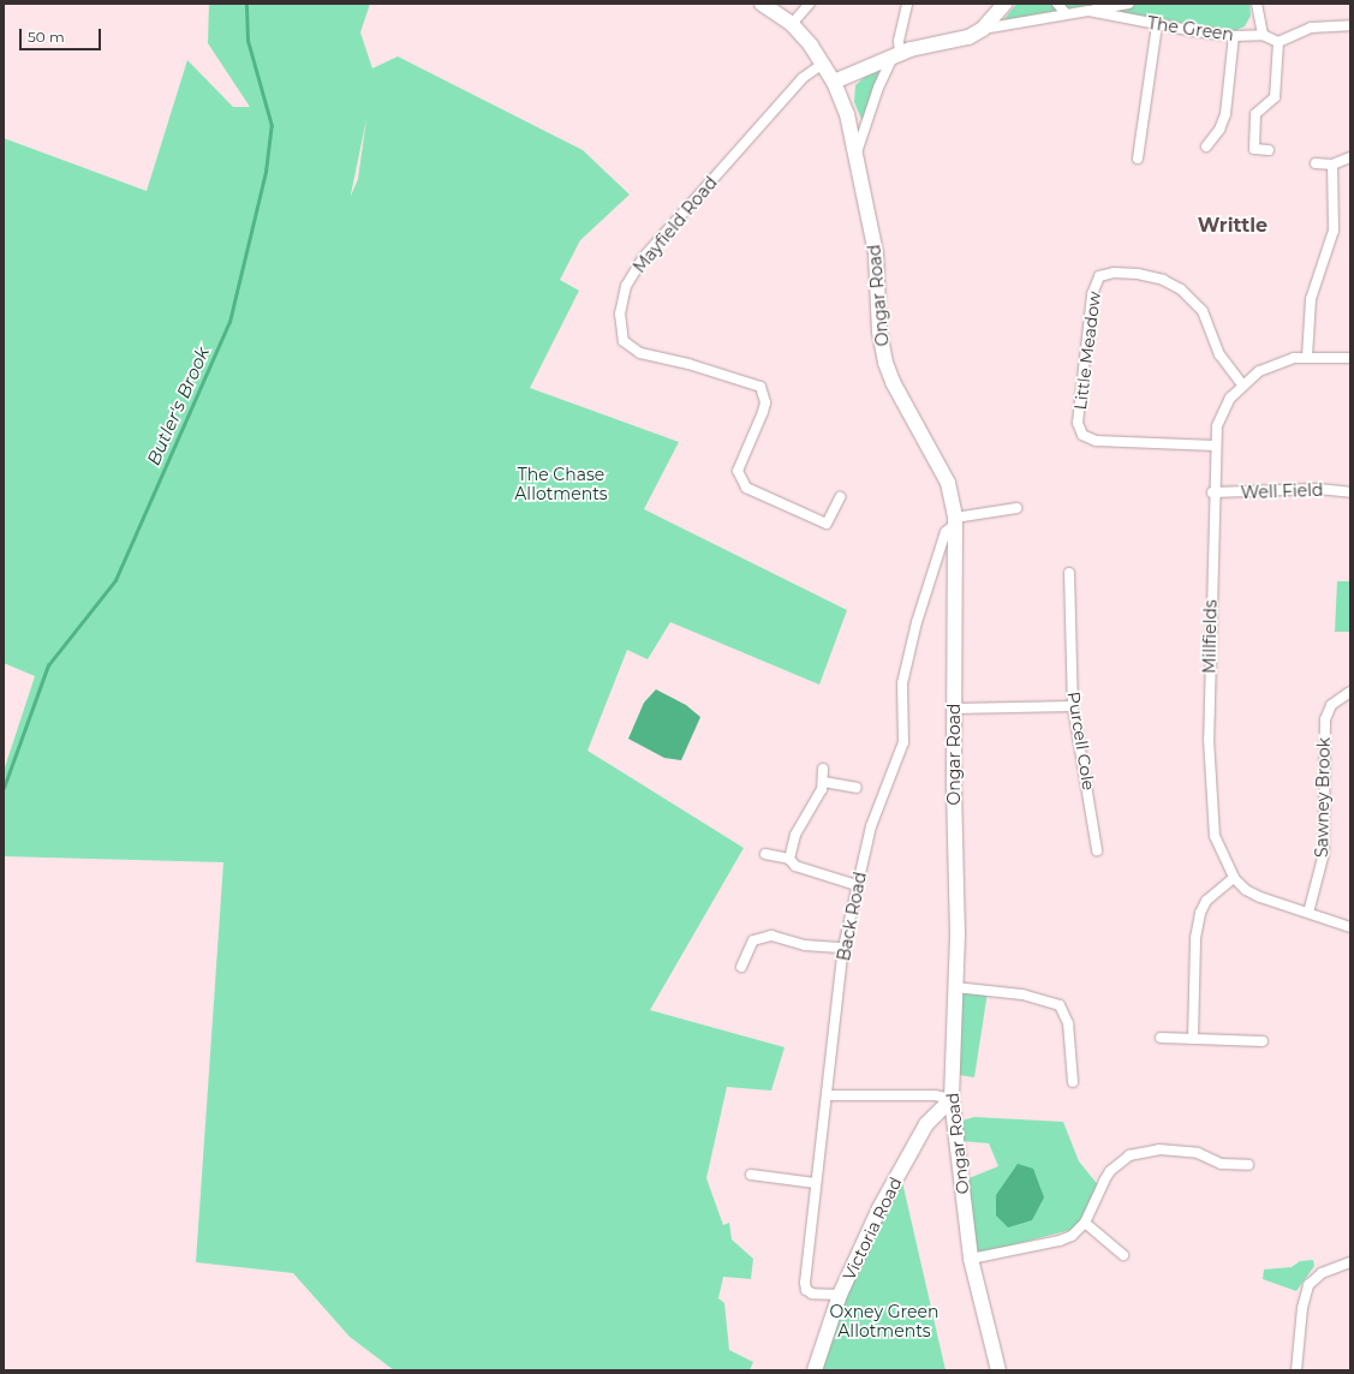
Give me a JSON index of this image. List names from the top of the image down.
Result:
{
  "streets": {
    "street": [
      "The Green",
      "Mayfield Road",
      "Ongar Road",
      "Little Meadow",
      "Well Field",
      "Millfields",
      "Purcell Cole",
      "Sawney Brook",
      "Back Road",
      "Victoria Road"
    ]
  },
  "crossings": [
    ["The Green", "Ongar Road"],
    ["Mayfield Road", "Ongar Road"],
    ["Ongar Road", "Back Road"],
    ["Ongar Road", "Victoria Road"],
    ["Little Meadow", "Millfields"],
    ["Well Field", "Millfields"],
    ["Millfields", "Sawney Brook"],
    ["Back Road", "Victoria Road"]
  ],
  "districts": ["Writtle"],
  "water": ["Butler's Brook"],
  "parks": ["The Chase Allotments", "Oxney Green Allotments"],
  "scale_bar": "50 m"
}
